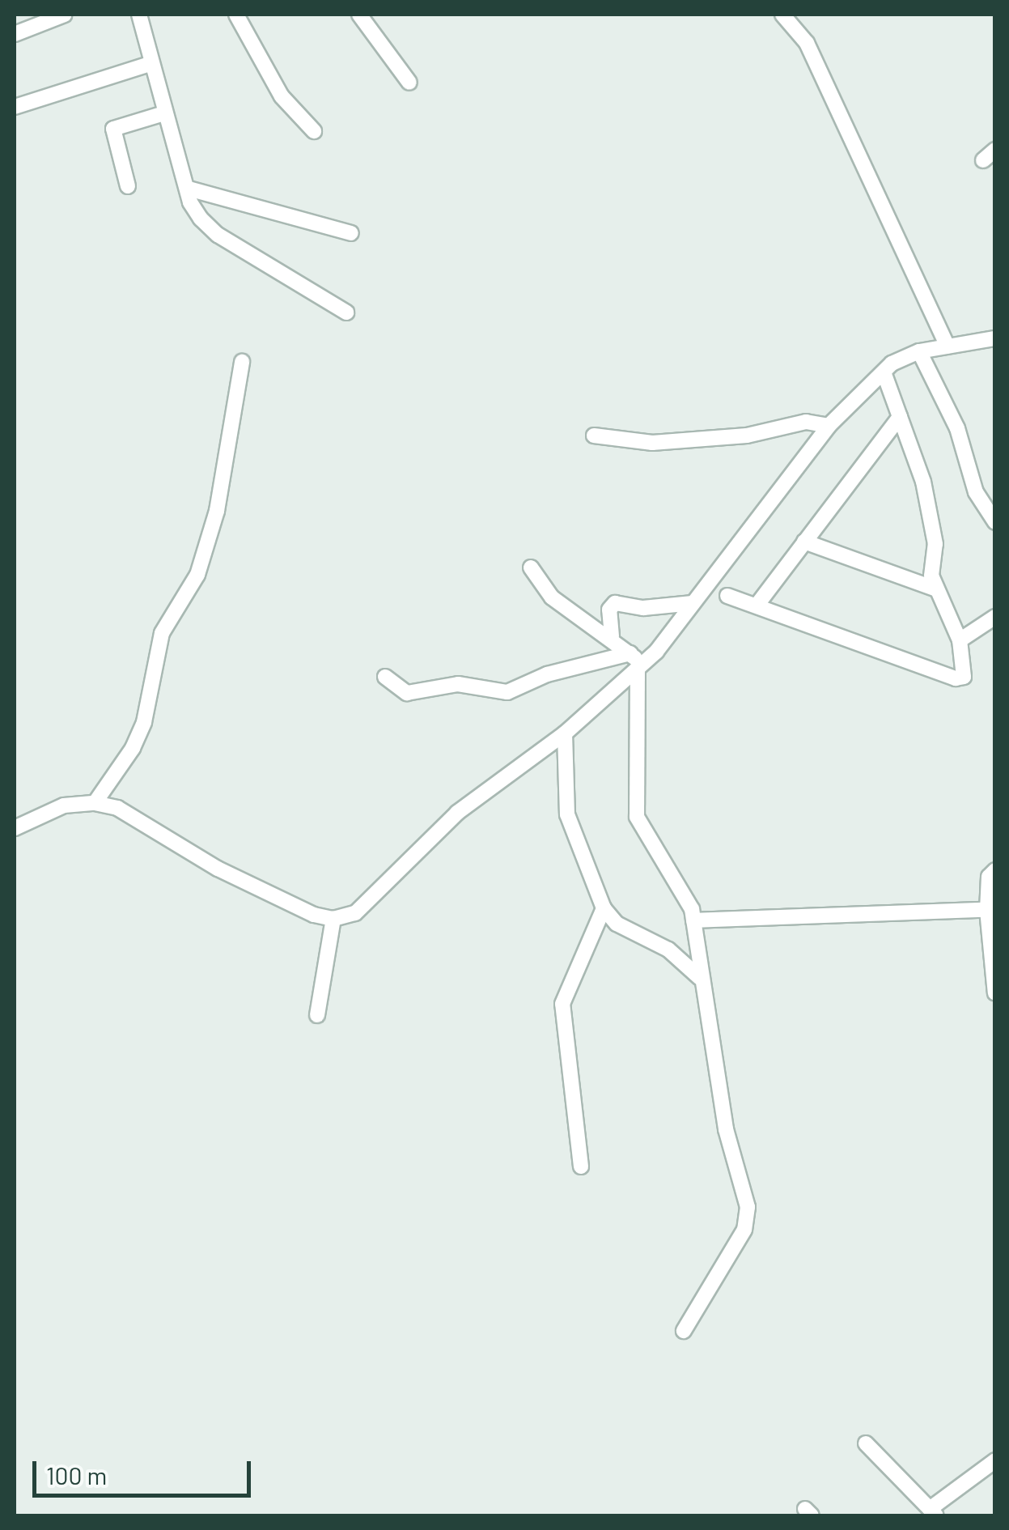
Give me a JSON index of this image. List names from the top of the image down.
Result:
{
  "scale_bar": "100 m"
}
